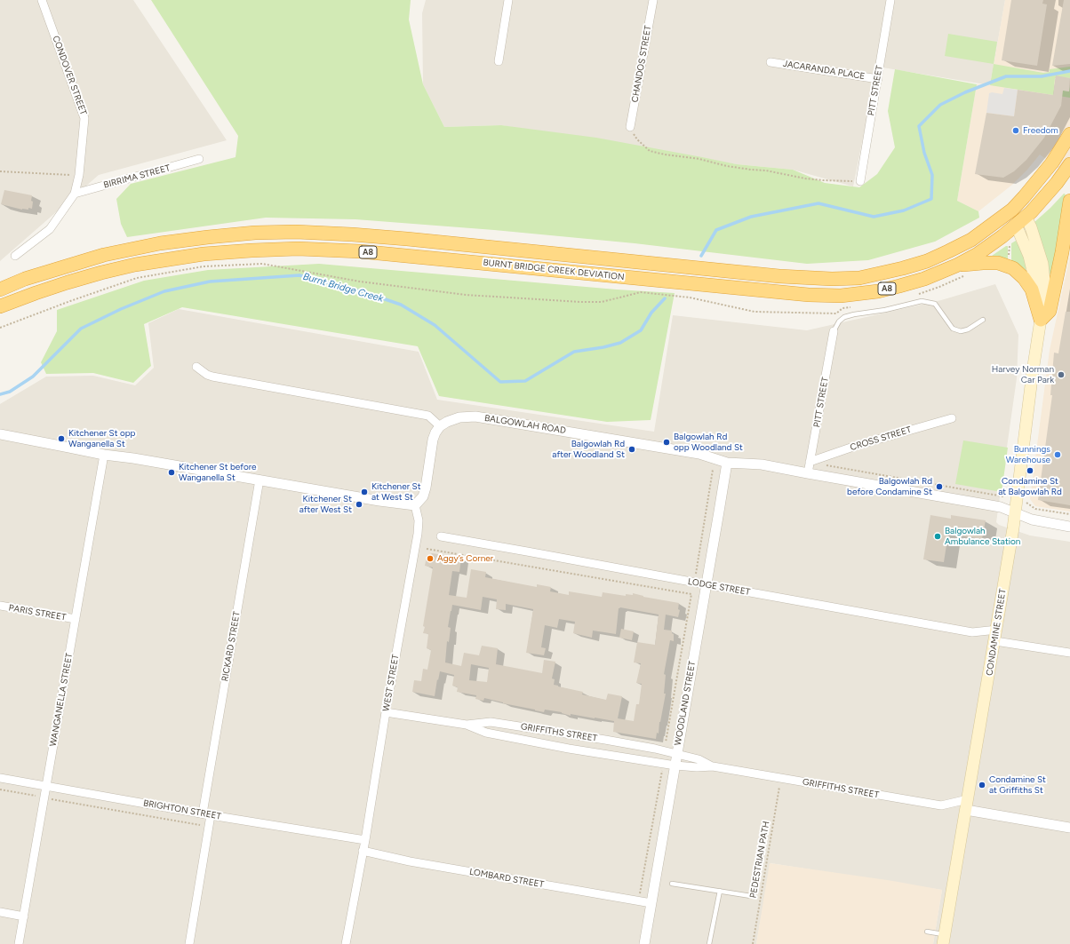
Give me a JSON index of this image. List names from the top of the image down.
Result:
{
  "streets": {
    "highway": ["A8", "BURNT BRIDGE CREEK DEVIATION", "CONDAMINE STREET"],
    "street": [
      "CHANDOS STREET",
      "JACARANDA PLACE",
      "CONDOVER STREET",
      "PITT STREET",
      "BIRRIMA STREET",
      "BALGOWLAH ROAD",
      "CROSS STREET",
      "LODGE STREET",
      "PARIS STREET",
      "RICKARD STREET",
      "WEST STREET",
      "WANGANELLA STREET",
      "WOODLAND STREET",
      "GRIFFITHS STREET",
      "BRIGHTON STREET",
      "LOMBARD STREET"
    ],
    "path": ["PEDESTRIAN PATH"]
  },
  "crossings": [
    ["JACARANDA PLACE", "PITT STREET"],
    ["CONDOVER STREET", "BIRRIMA STREET"],
    ["PITT STREET", "BALGOWLAH ROAD"],
    ["PITT STREET", "CROSS STREET"],
    ["A8", "BURNT BRIDGE CREEK DEVIATION"],
    ["A8", "CONDAMINE STREET"],
    ["BURNT BRIDGE CREEK DEVIATION", "CONDAMINE STREET"],
    ["BALGOWLAH ROAD", "CONDAMINE STREET"],
    ["BALGOWLAH ROAD", "WOODLAND STREET"],
    ["LODGE STREET", "CONDAMINE STREET"],
    ["LODGE STREET", "WOODLAND STREET"],
    ["PARIS STREET", "WANGANELLA STREET"],
    ["CONDAMINE STREET", "GRIFFITHS STREET"],
    ["RICKARD STREET", "BRIGHTON STREET"],
    ["WEST STREET", "GRIFFITHS STREET"],
    ["WEST STREET", "BRIGHTON STREET"],
    ["WEST STREET", "LOMBARD STREET"],
    ["WANGANELLA STREET", "BRIGHTON STREET"],
    ["WOODLAND STREET", "GRIFFITHS STREET"],
    ["WOODLAND STREET", "LOMBARD STREET"],
    ["GRIFFITHS STREET", "PEDESTRIAN PATH"]
  ],
  "water": ["Burnt Bridge Creek"],
  "places": [
    "Freedom",
    "Harvey Norman Car Park",
    "Kitchener St opp Wanganella St",
    "Balgowlah Rd opp Woodland St",
    "Balgowlah Rd after Woodland St",
    "Bunnings Warehouse",
    "Condamine St at Balgowlah Rd",
    "Kitchener St before Wanganella St",
    "Balgowlah Rd before Condamine St",
    "Kitchener St at West St",
    "Kitchener St after West St",
    "Balgowlah Ambulance Station",
    "Aggy’s Corner",
    "Condamine St at Griffiths St"
  ]
}
